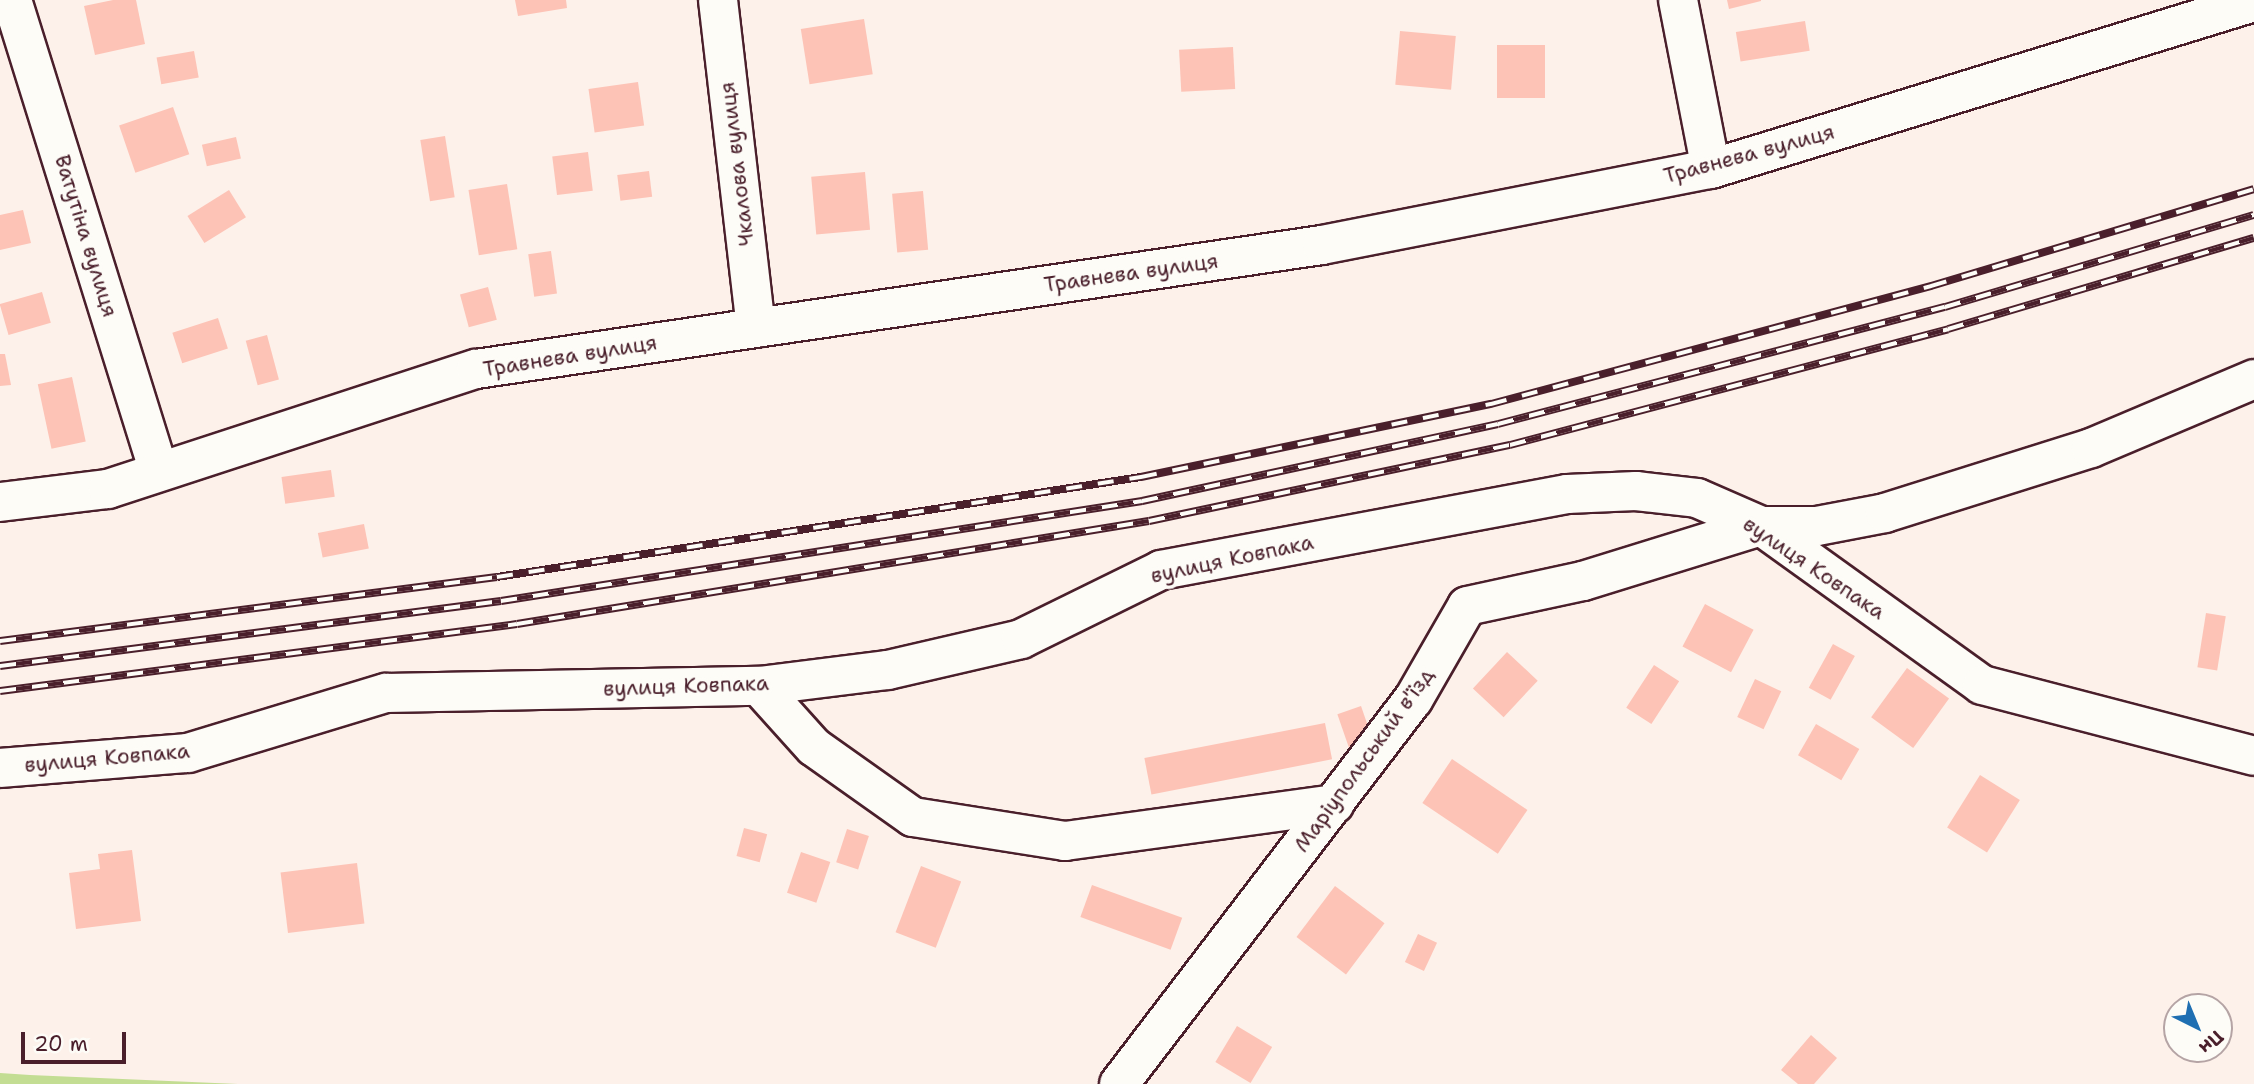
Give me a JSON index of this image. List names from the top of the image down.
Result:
{
  "streets": {
    "street": [
      "Травнева вулиця",
      "Чкалова вулиця",
      "Ватутіна вулиця",
      "вулиця Ковпака",
      "Маріупольський в'їзд"
    ]
  },
  "crossings": [
    ["Травнева вулиця", "Чкалова вулиця"],
    ["Травнева вулиця", "Ватутіна вулиця"],
    ["вулиця Ковпака", "Маріупольський в'їзд"]
  ],
  "scale_bar": "20 m",
  "north": "bottom right"
}
